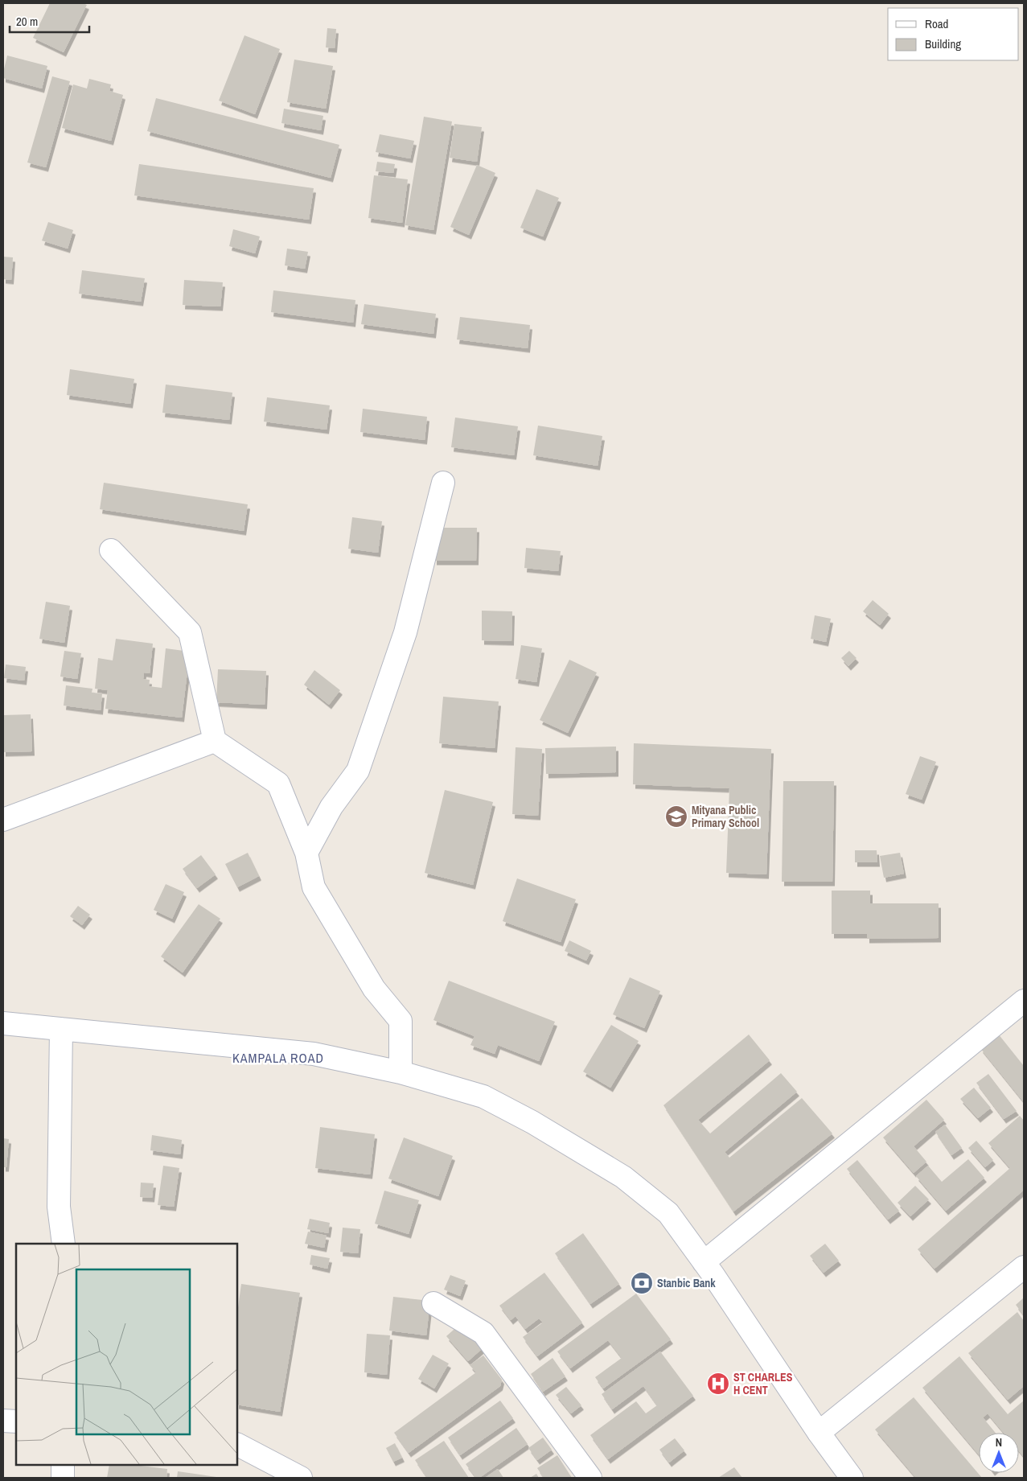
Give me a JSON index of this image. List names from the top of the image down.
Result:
{
  "districts": ["KAMPALA ROAD"],
  "places": {
    "school or university": ["Mityana Public Primary School"],
    "bank": ["Stanbic Bank"],
    "hospital": ["ST CHARLES H CENT"]
  },
  "legend": ["Road", "Building"],
  "scale_bar": "20 m",
  "north": "top"
}
